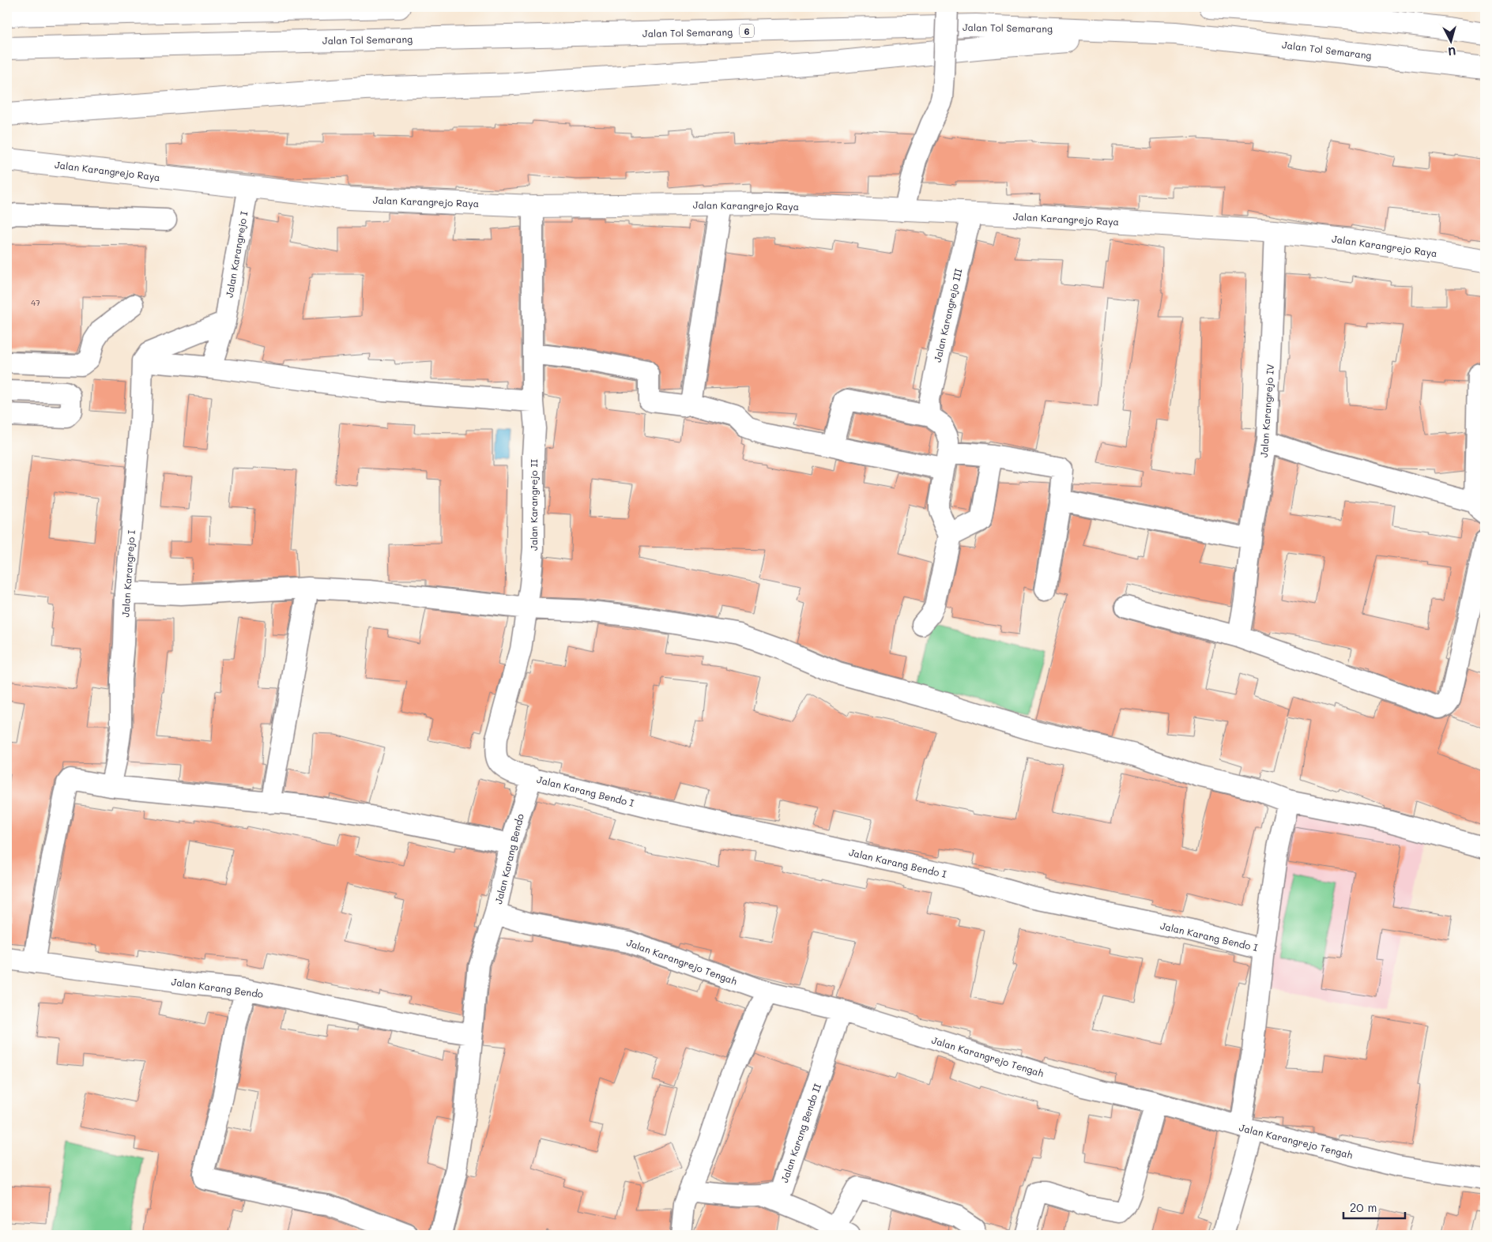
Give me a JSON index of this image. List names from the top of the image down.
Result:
{
  "streets": {
    "main road": ["Jalan Tol Semarang", "6", "Jalan Karangrejo Raya"],
    "street": [
      "Jalan Karangrejo I",
      "Jalan Karangrejo III",
      "Jalan Karangrejo IV",
      "Jalan Karangrejo II",
      "Jalan Karang Bendo I",
      "Jalan Karang Bendo",
      "Jalan Karangrejo Tengah",
      "Jalan Karang Bendo II"
    ]
  },
  "crossings": [
    ["Jalan Karangrejo Raya", "Jalan Karangrejo I"],
    ["Jalan Karangrejo Raya", "Jalan Karangrejo III"],
    ["Jalan Karangrejo Raya", "Jalan Karangrejo IV"],
    ["Jalan Karangrejo Raya", "Jalan Karangrejo II"],
    ["Jalan Karangrejo II", "Jalan Karang Bendo I"],
    ["Jalan Karangrejo II", "Jalan Karang Bendo"],
    ["Jalan Karang Bendo I", "Jalan Karang Bendo"],
    ["Jalan Karang Bendo", "Jalan Karangrejo Tengah"],
    ["Jalan Karangrejo Tengah", "Jalan Karang Bendo II"]
  ],
  "house_numbers": ["47"],
  "scale_bar": "20 m",
  "north": "bottom"
}
